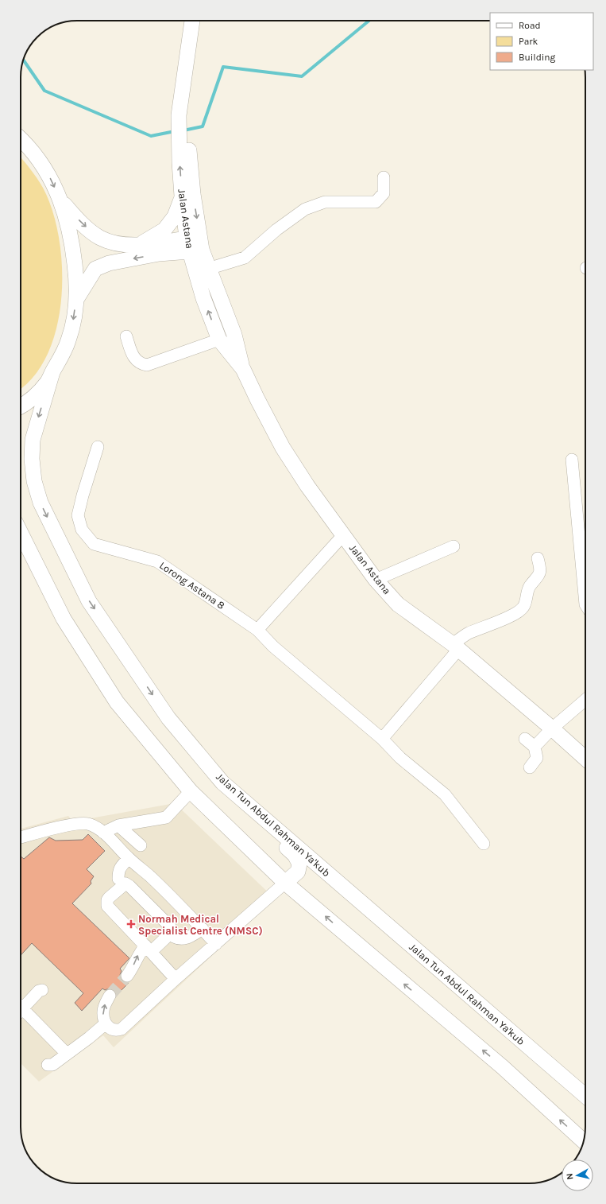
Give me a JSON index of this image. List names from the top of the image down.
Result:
{
  "streets": {
    "main road": ["Jalan Astana", "Jalan Tun Abdul Rahman Ya'kub"],
    "street": ["Lorong Astana 8"]
  },
  "places": {
    "health": ["Normah Medical Specialist Centre (NMSC)"]
  },
  "legend": ["Road", "Park", "Building"],
  "north": "left"
}
